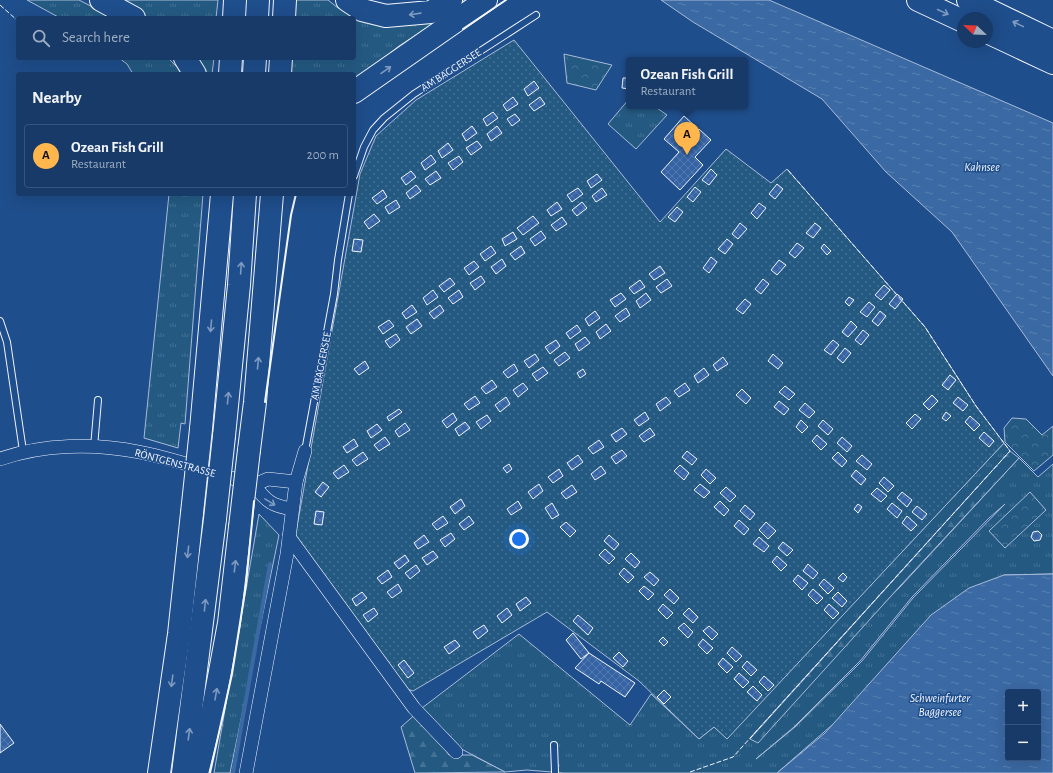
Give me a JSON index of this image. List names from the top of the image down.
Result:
{
  "streets": {
    "street": ["AM BAGGERSEE", "RÖNTGENSTRASSE"]
  },
  "water": ["Kahnsee", "Schweinfurter Baggersee"],
  "north": "top left",
  "page": {
    "search": "Search here",
    "popup": ["Ozean Fish Grill", "Restaurant"],
    "heading": "Nearby",
    "pins": "A",
    "list": [
      {
        "mark": "A",
        "name": "Ozean Fish Grill",
        "note": "Restaurant",
        "value": "200 m"
      }
    ],
    "map_buttons": ["+", "−"]
  }
}
